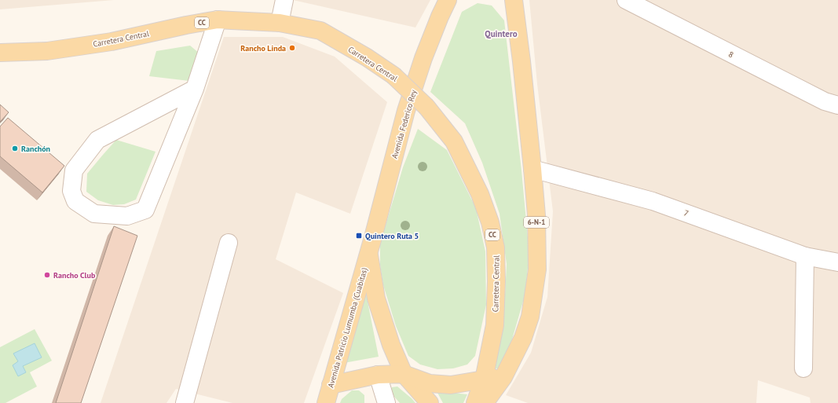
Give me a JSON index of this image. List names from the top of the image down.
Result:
{
  "streets": {
    "main road": [
      "CC",
      "Carretera Central",
      "Avenida Federico Rey",
      "6-N-1",
      "Avenida Patricio Lumumba (Cuabitas)"
    ],
    "street": ["8", "7"]
  },
  "crossings": [
    ["Avenida Federico Rey", "Avenida Patricio Lumumba (Cuabitas)"],
    ["7", "6-N-1"]
  ],
  "districts": ["Quintero"],
  "places": {
    "other": ["Rancho Linda", "Ranchón", "Rancho Club"],
    "transit": ["Quintero Ruta 5"]
  }
}
